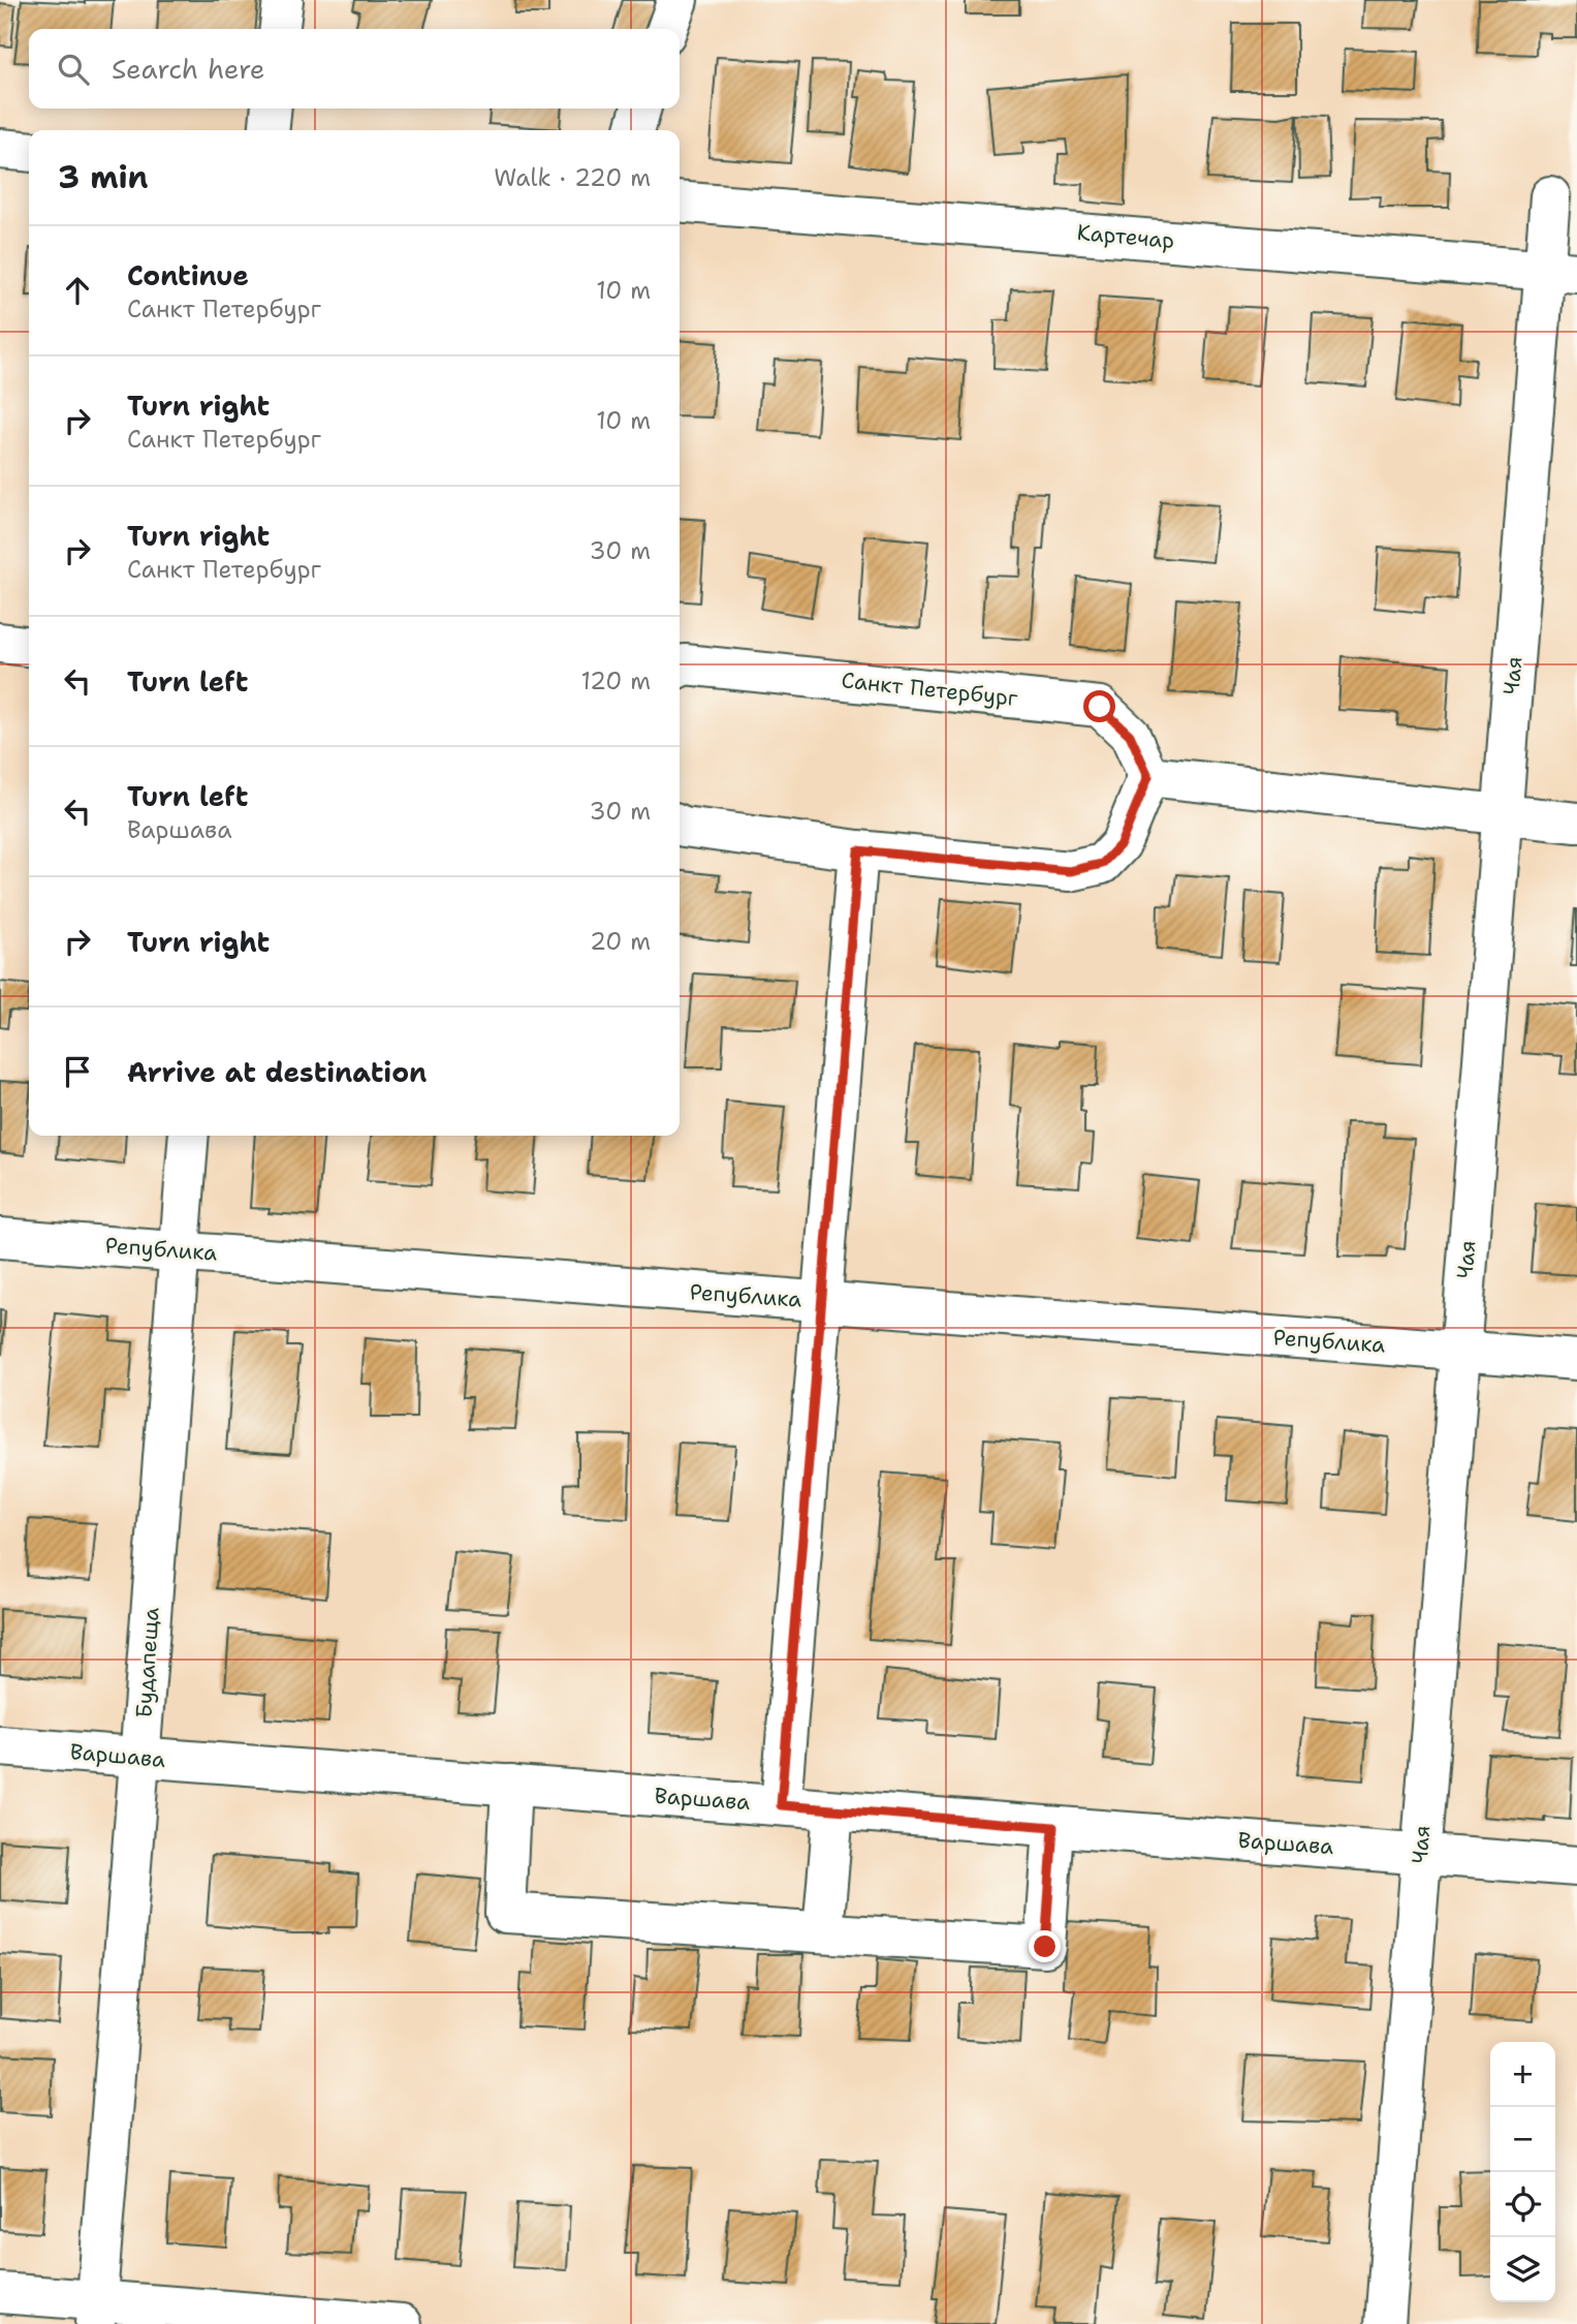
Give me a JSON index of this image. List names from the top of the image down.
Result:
{
  "streets": {
    "street": [
      "Картечар",
      "Чая",
      "Санкт Петербург",
      "Република",
      "Будапеща",
      "Варшава"
    ]
  },
  "crossings": [
    ["Картечар", "Чая"],
    ["Чая", "Република"],
    ["Чая", "Варшава"],
    ["Република", "Будапеща"],
    ["Будапеща", "Варшава"]
  ],
  "page": {
    "search": "Search here",
    "heading": ["3 min", "Walk · 220 m"],
    "list": [
      ["Continue", "Санкт Петербург", "10 m"],
      ["Turn right", "Санкт Петербург", "10 m"],
      ["Turn right", "Санкт Петербург", "30 m"],
      ["Turn left", "120 m"],
      ["Turn left", "Варшава", "30 m"],
      ["Turn right", "20 m"],
      "Arrive at destination"
    ],
    "map_buttons": ["+", "−"]
  }
}
